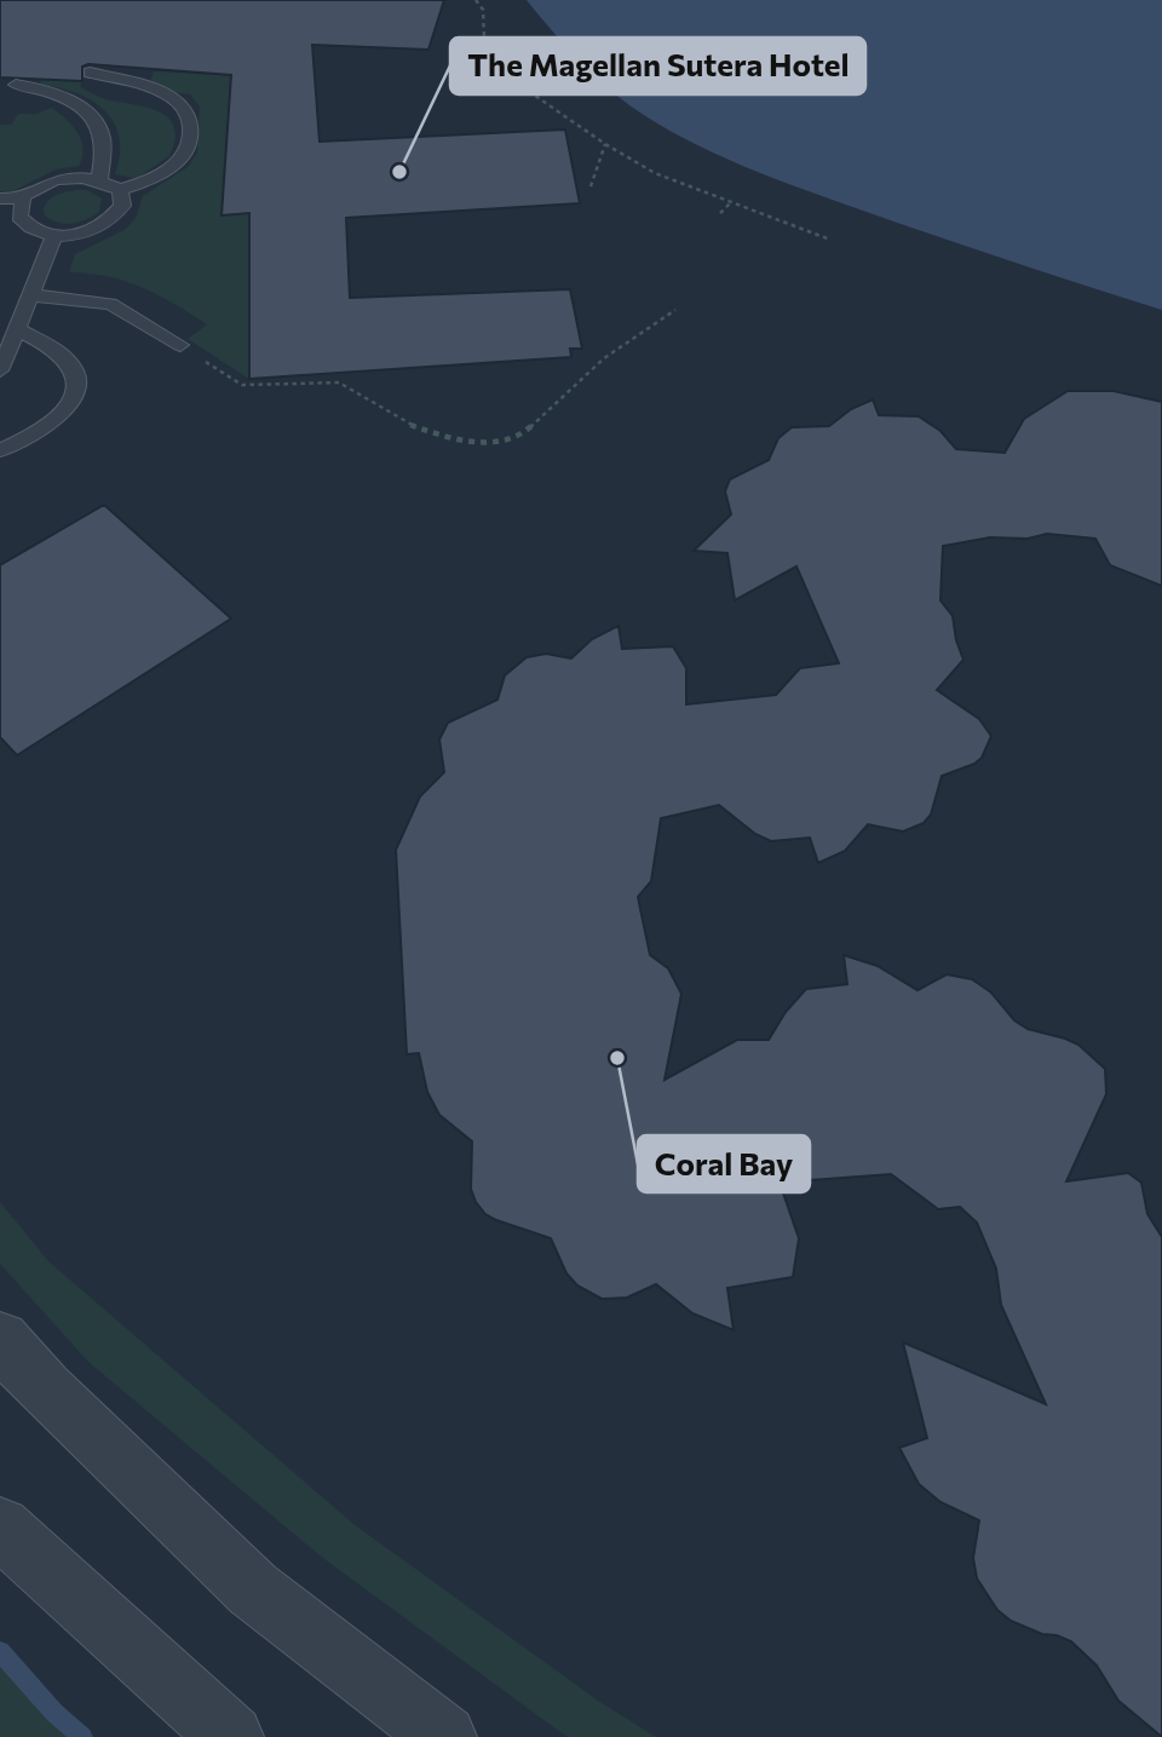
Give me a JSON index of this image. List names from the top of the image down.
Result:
{
  "places": ["The Magellan Sutera Hotel", "Coral Bay"]
}
